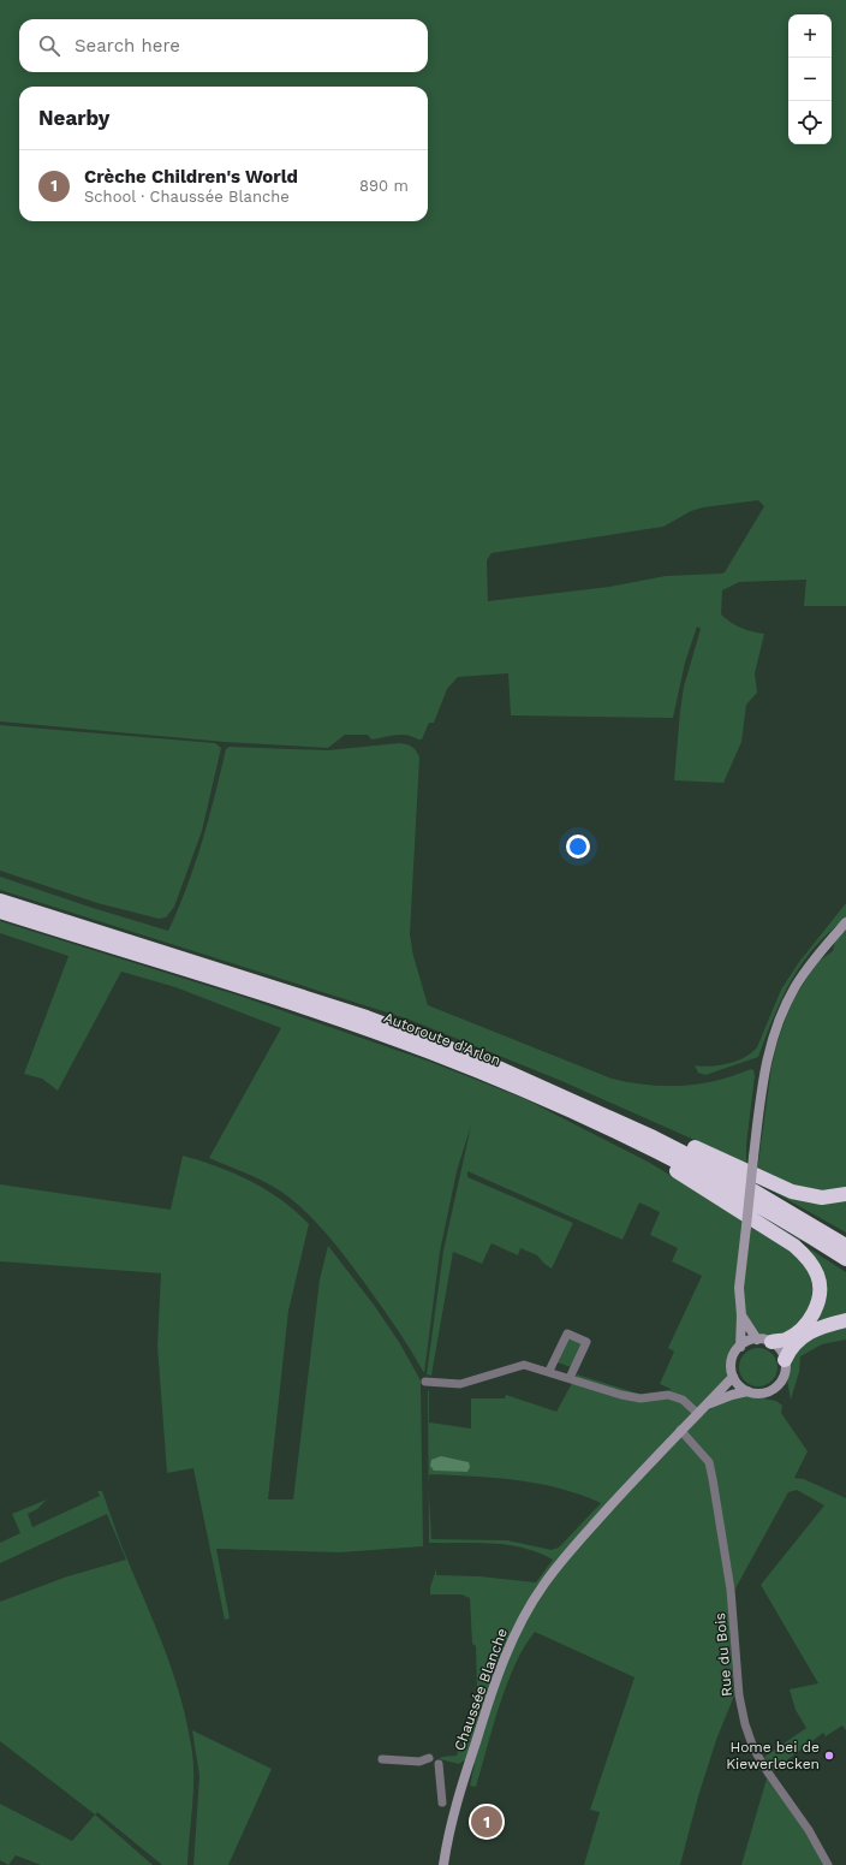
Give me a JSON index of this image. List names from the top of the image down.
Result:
{
  "streets": {
    "highway": ["Autoroute d'Arlon"],
    "main road": ["Chaussée Blanche"],
    "street": ["Rue du Bois"]
  },
  "crossings": [
    ["Rue du Bois", "Chaussée Blanche"]
  ],
  "places": ["Home bei de Kiewerlecken"],
  "page": {
    "map_buttons": ["+", "−"],
    "search": "Search here",
    "heading": "Nearby",
    "list": [
      {
        "mark": "1",
        "name": "Crèche Children's World",
        "note": "School · Chaussée Blanche",
        "value": "890 m"
      }
    ],
    "pins": "1"
  }
}
